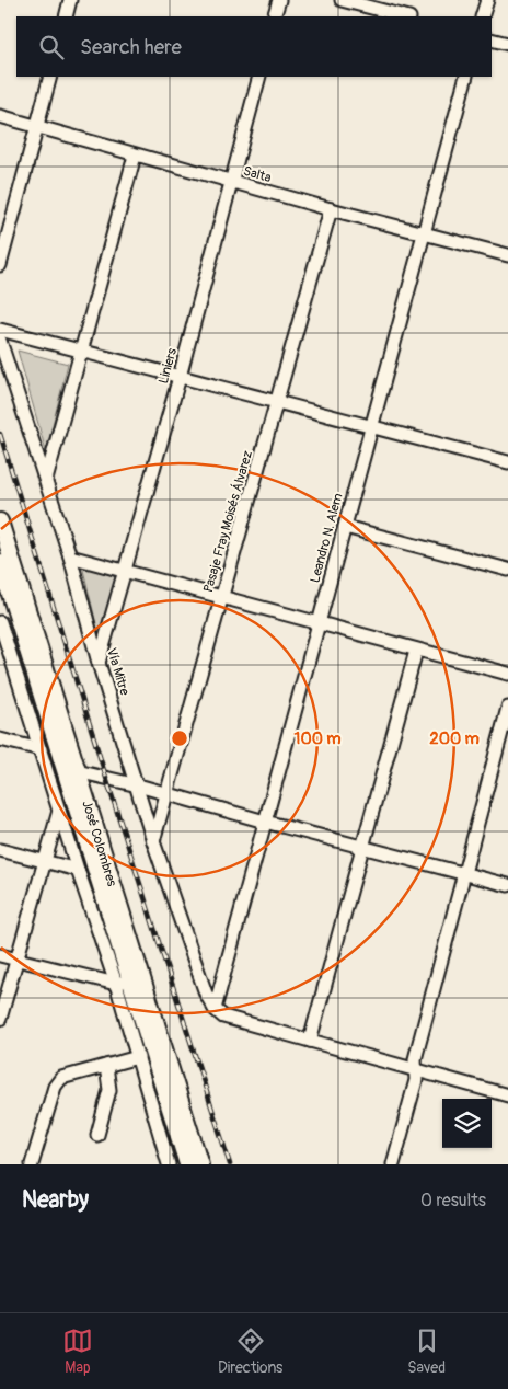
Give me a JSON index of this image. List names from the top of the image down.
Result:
{
  "streets": {
    "main road": ["José Colombres"],
    "street": [
      "Salta",
      "Liniers",
      "Pasaje Fray Moisés Álvarez",
      "Leandro N. Alem",
      "Vía Mitre"
    ]
  },
  "crossings": [
    ["Salta", "Liniers"],
    ["Salta", "Pasaje Fray Moisés Álvarez"],
    ["Salta", "Leandro N. Alem"],
    ["Liniers", "Vía Mitre"],
    ["Pasaje Fray Moisés Álvarez", "Vía Mitre"],
    ["Leandro N. Alem", "Vía Mitre"]
  ],
  "page": {
    "search": "Search here",
    "heading": ["Nearby", "0 results"],
    "nav": ["Map", "Directions", "Saved"]
  },
  "rings": ["100 m", "200 m"]
}
